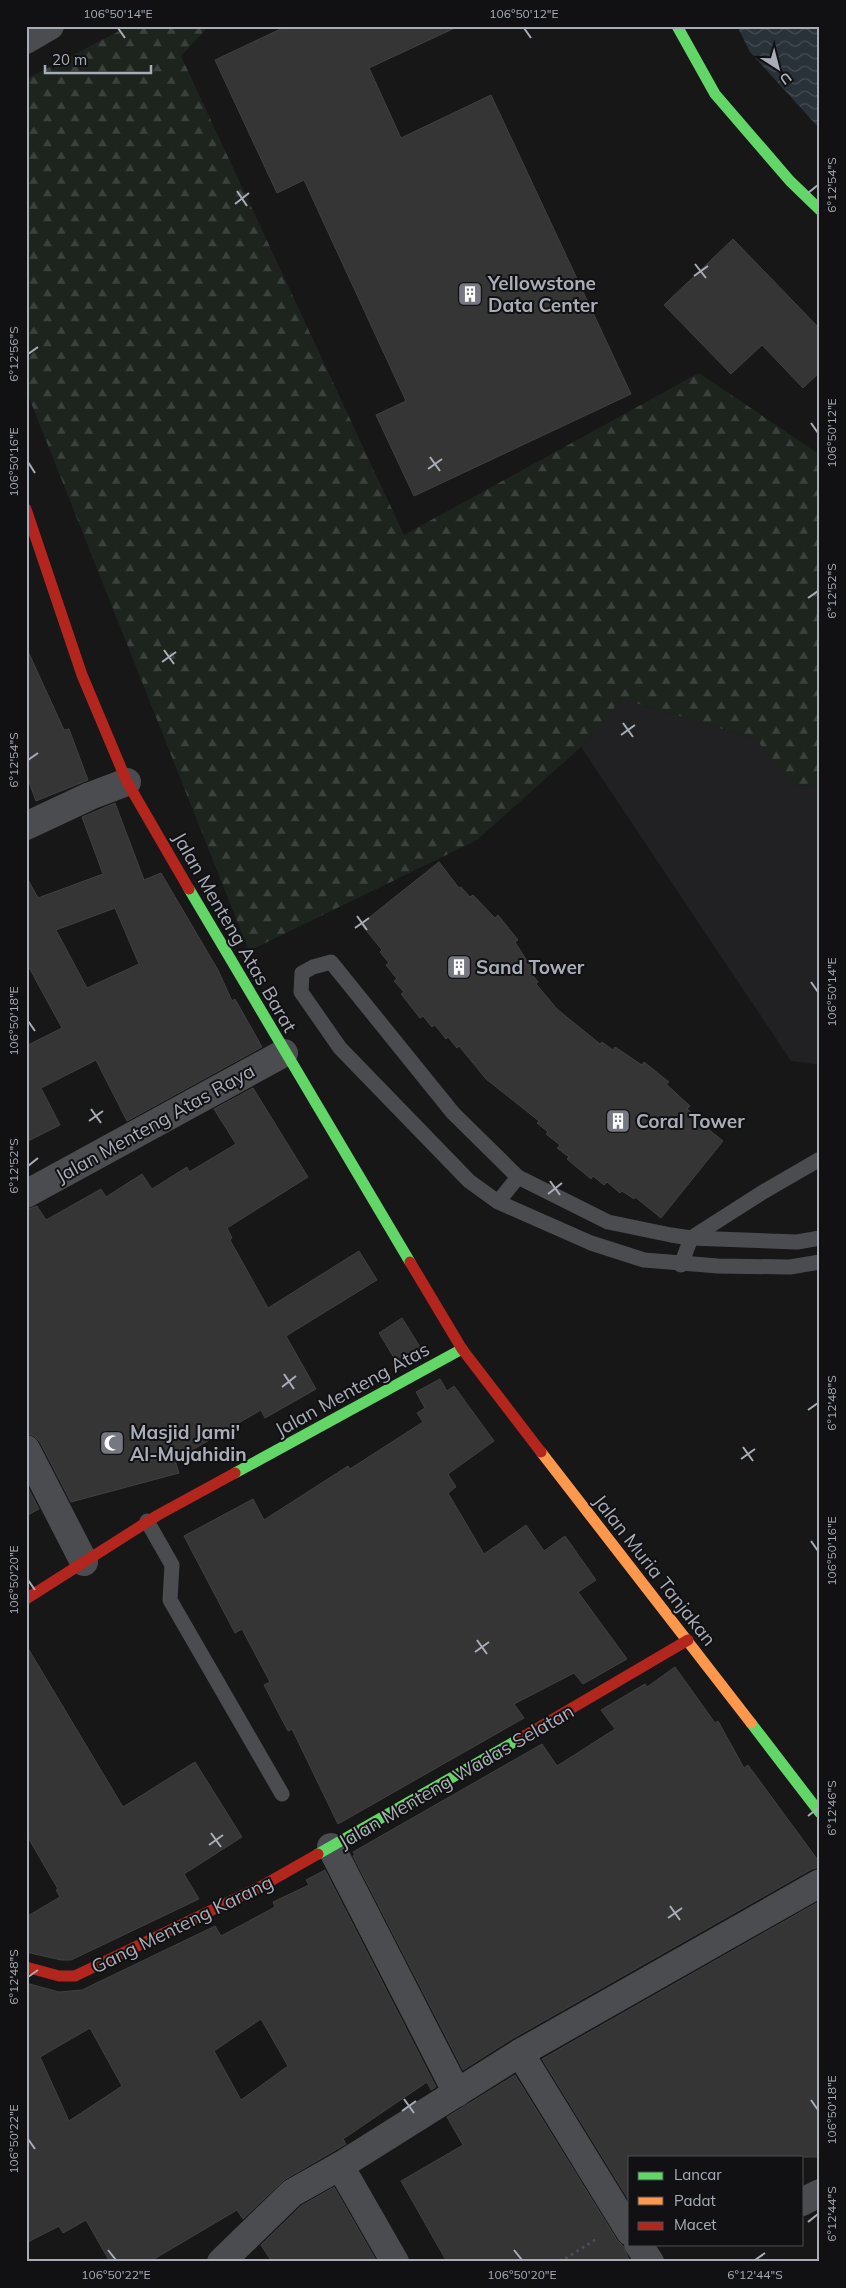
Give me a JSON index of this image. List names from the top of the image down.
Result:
{
  "streets": {
    "street": [
      "Jalan Menteng Atas Barat",
      "Jalan Menteng Atas Raya",
      "Jalan Menteng Atas",
      "Jalan Muria Tanjakan",
      "Jalan Menteng Wadas Selatan",
      "Gang Menteng Karang"
    ]
  },
  "crossings": [
    ["Jalan Menteng Atas Barat", "Jalan Menteng Atas Raya"],
    ["Jalan Menteng Atas Barat", "Jalan Menteng Atas"],
    ["Jalan Menteng Atas Barat", "Jalan Muria Tanjakan"],
    ["Jalan Menteng Atas", "Jalan Muria Tanjakan"],
    ["Jalan Muria Tanjakan", "Jalan Menteng Wadas Selatan"],
    ["Jalan Menteng Wadas Selatan", "Gang Menteng Karang"]
  ],
  "places": {
    "building": ["Yellowstone Data Center", "Sand Tower", "Coral Tower"],
    "mosque": ["Masjid Jami' Al-Mujahidin"]
  },
  "legend": ["Lancar", "Padat", "Macet"],
  "scale_bar": "20 m",
  "north": "bottom right",
  "coordinates": [
    "106°50'14\"E",
    "106°50'12\"E",
    "6°12'54\"S",
    "6°12'56\"S",
    "106°50'16\"E",
    "6°12'52\"S",
    "106°50'18\"E",
    "6°12'48\"S",
    "106°50'20\"E",
    "6°12'46\"S",
    "106°50'22\"E",
    "6°12'44\"S"
  ]
}
